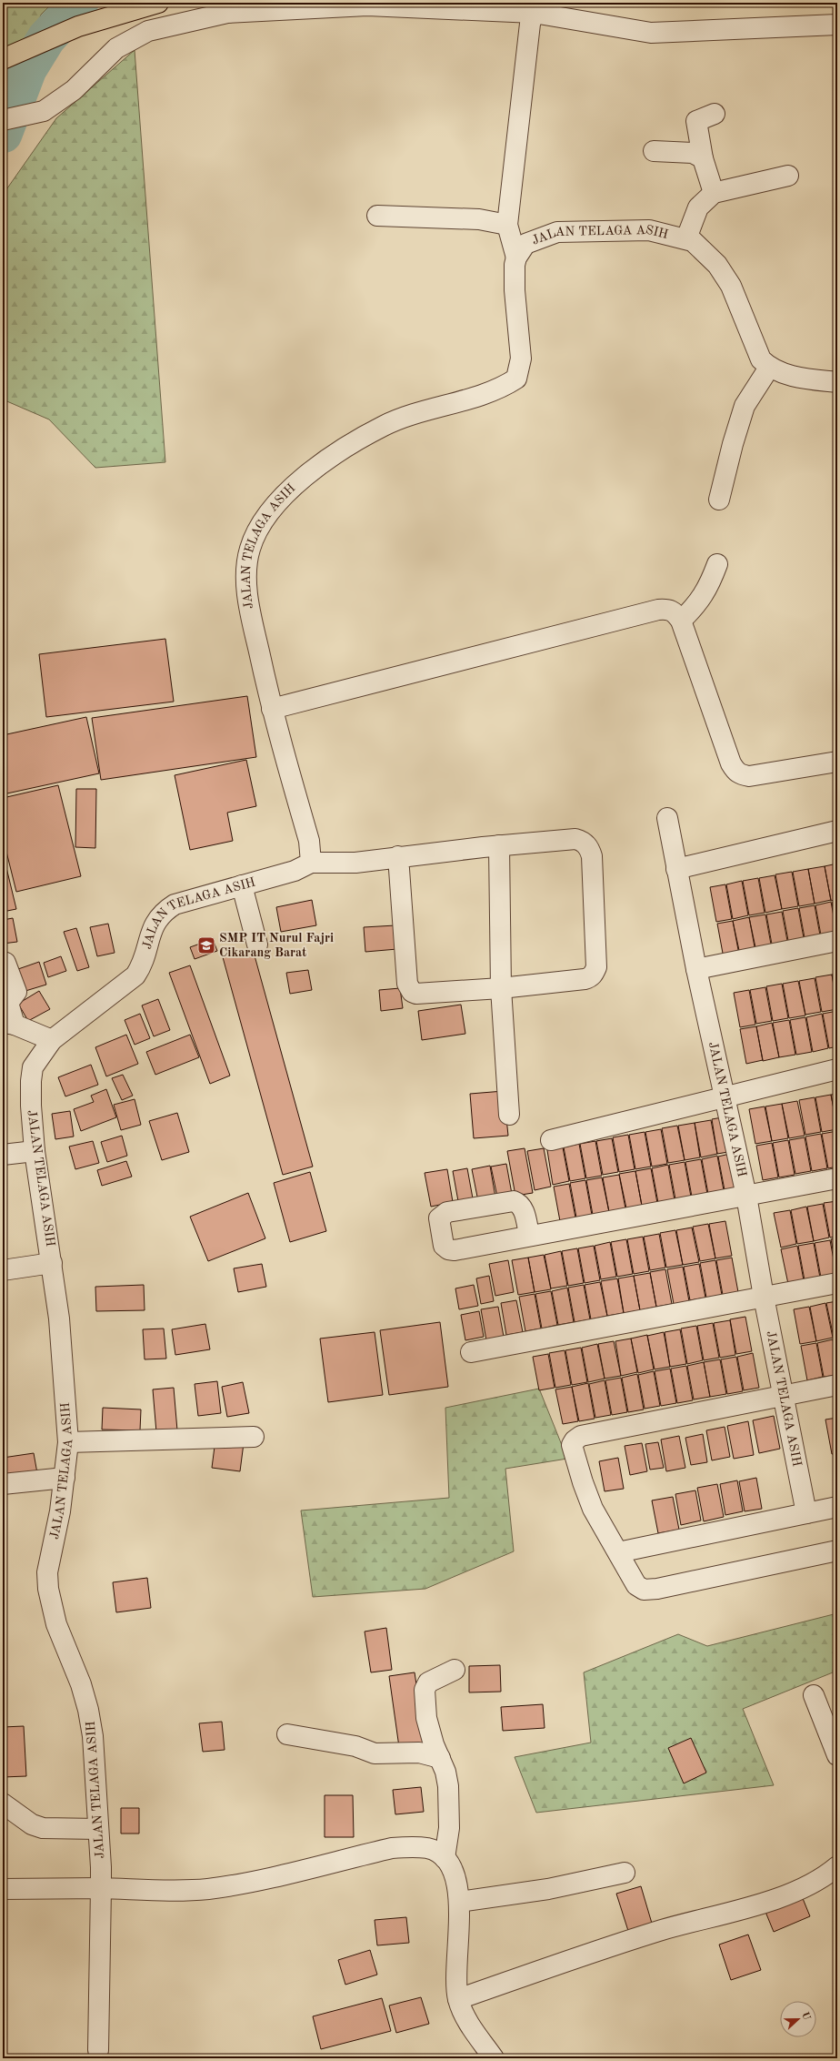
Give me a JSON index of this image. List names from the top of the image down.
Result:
{
  "streets": {
    "street": ["JALAN TELAGA ASIH"]
  },
  "places": {
    "school or university": ["SMP IT Nurul Fajri Cikarang Barat"]
  },
  "north": "right"
}
